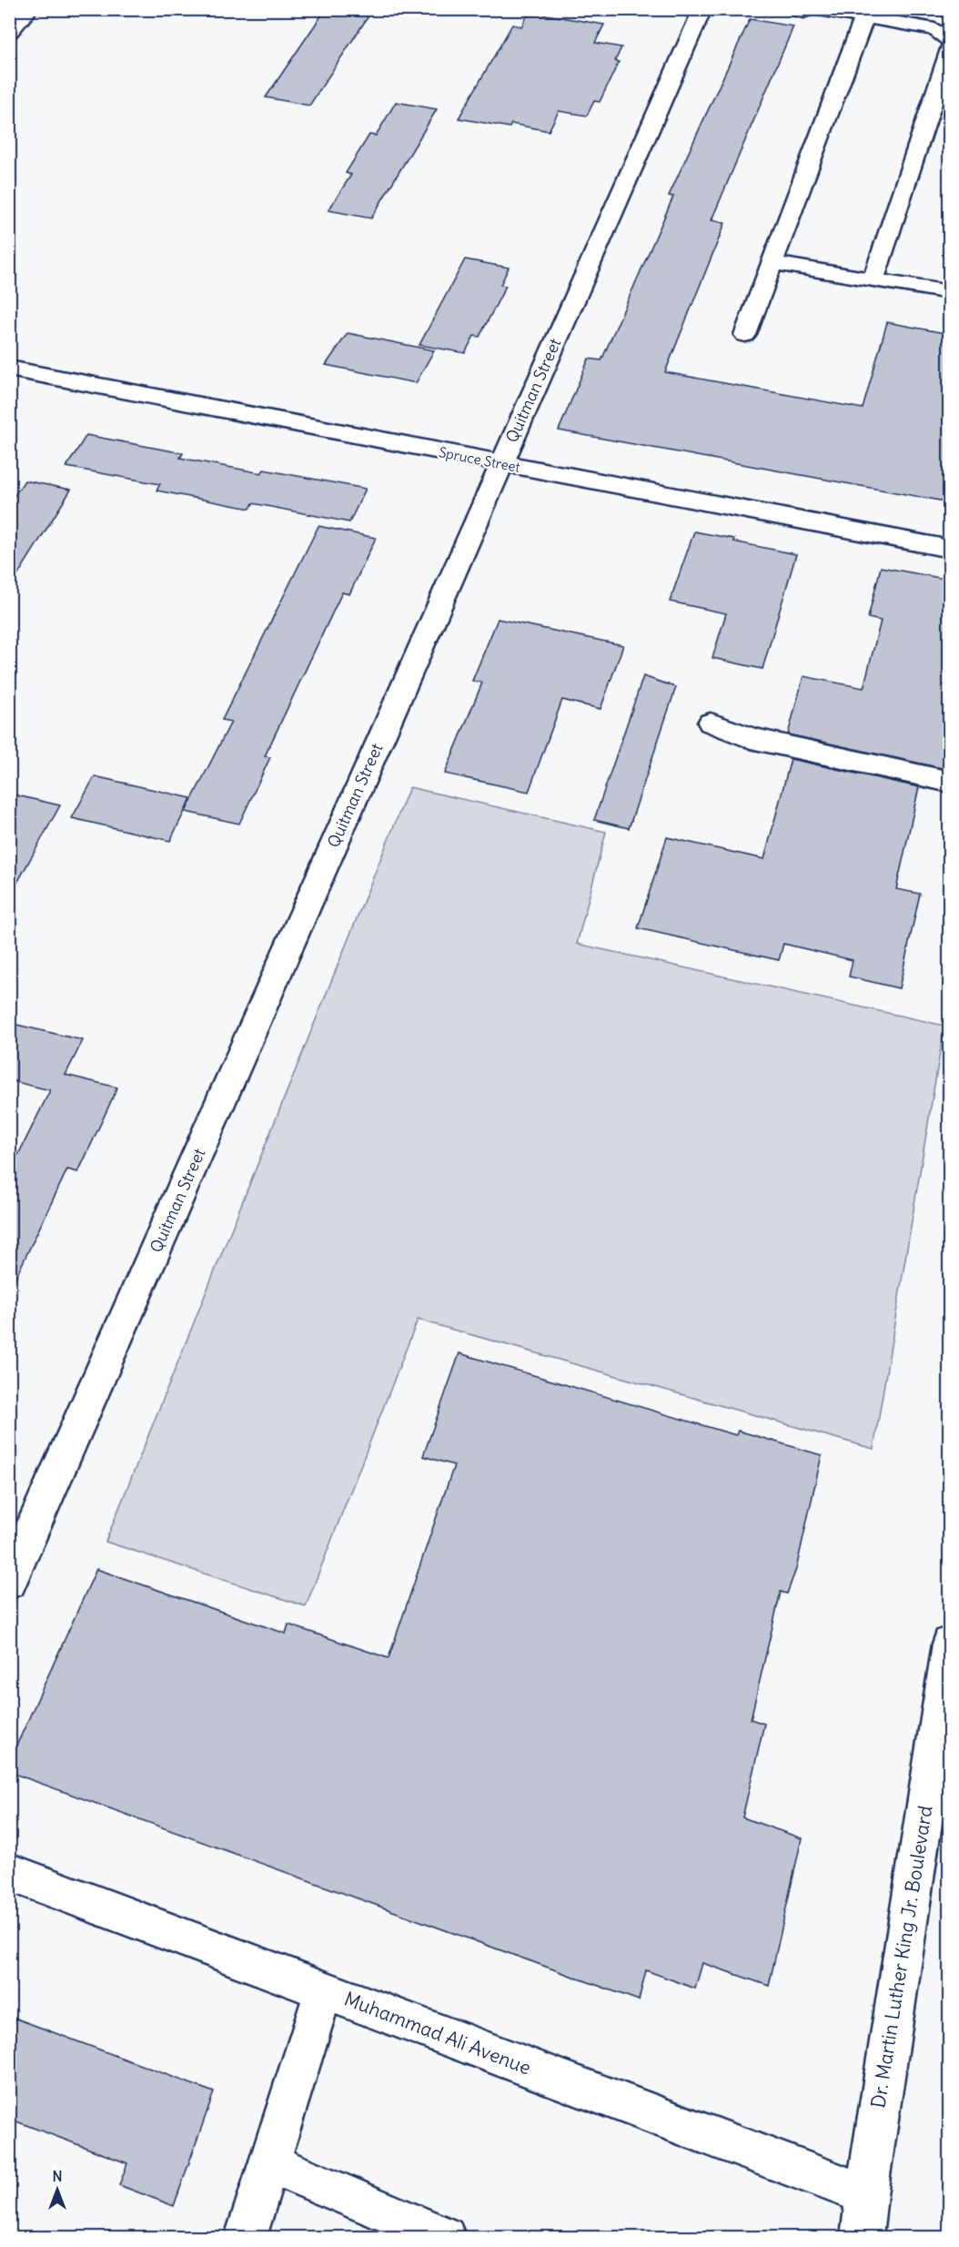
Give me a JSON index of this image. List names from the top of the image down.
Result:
{
  "streets": {
    "street": [
      "Quitman Street",
      "Spruce Street",
      "Dr. Martin Luther King Jr. Boulevard",
      "Muhammad Ali Avenue"
    ]
  },
  "crossings": [
    ["Quitman Street", "Spruce Street"],
    ["Dr. Martin Luther King Jr. Boulevard", "Muhammad Ali Avenue"]
  ],
  "north": "top"
}
